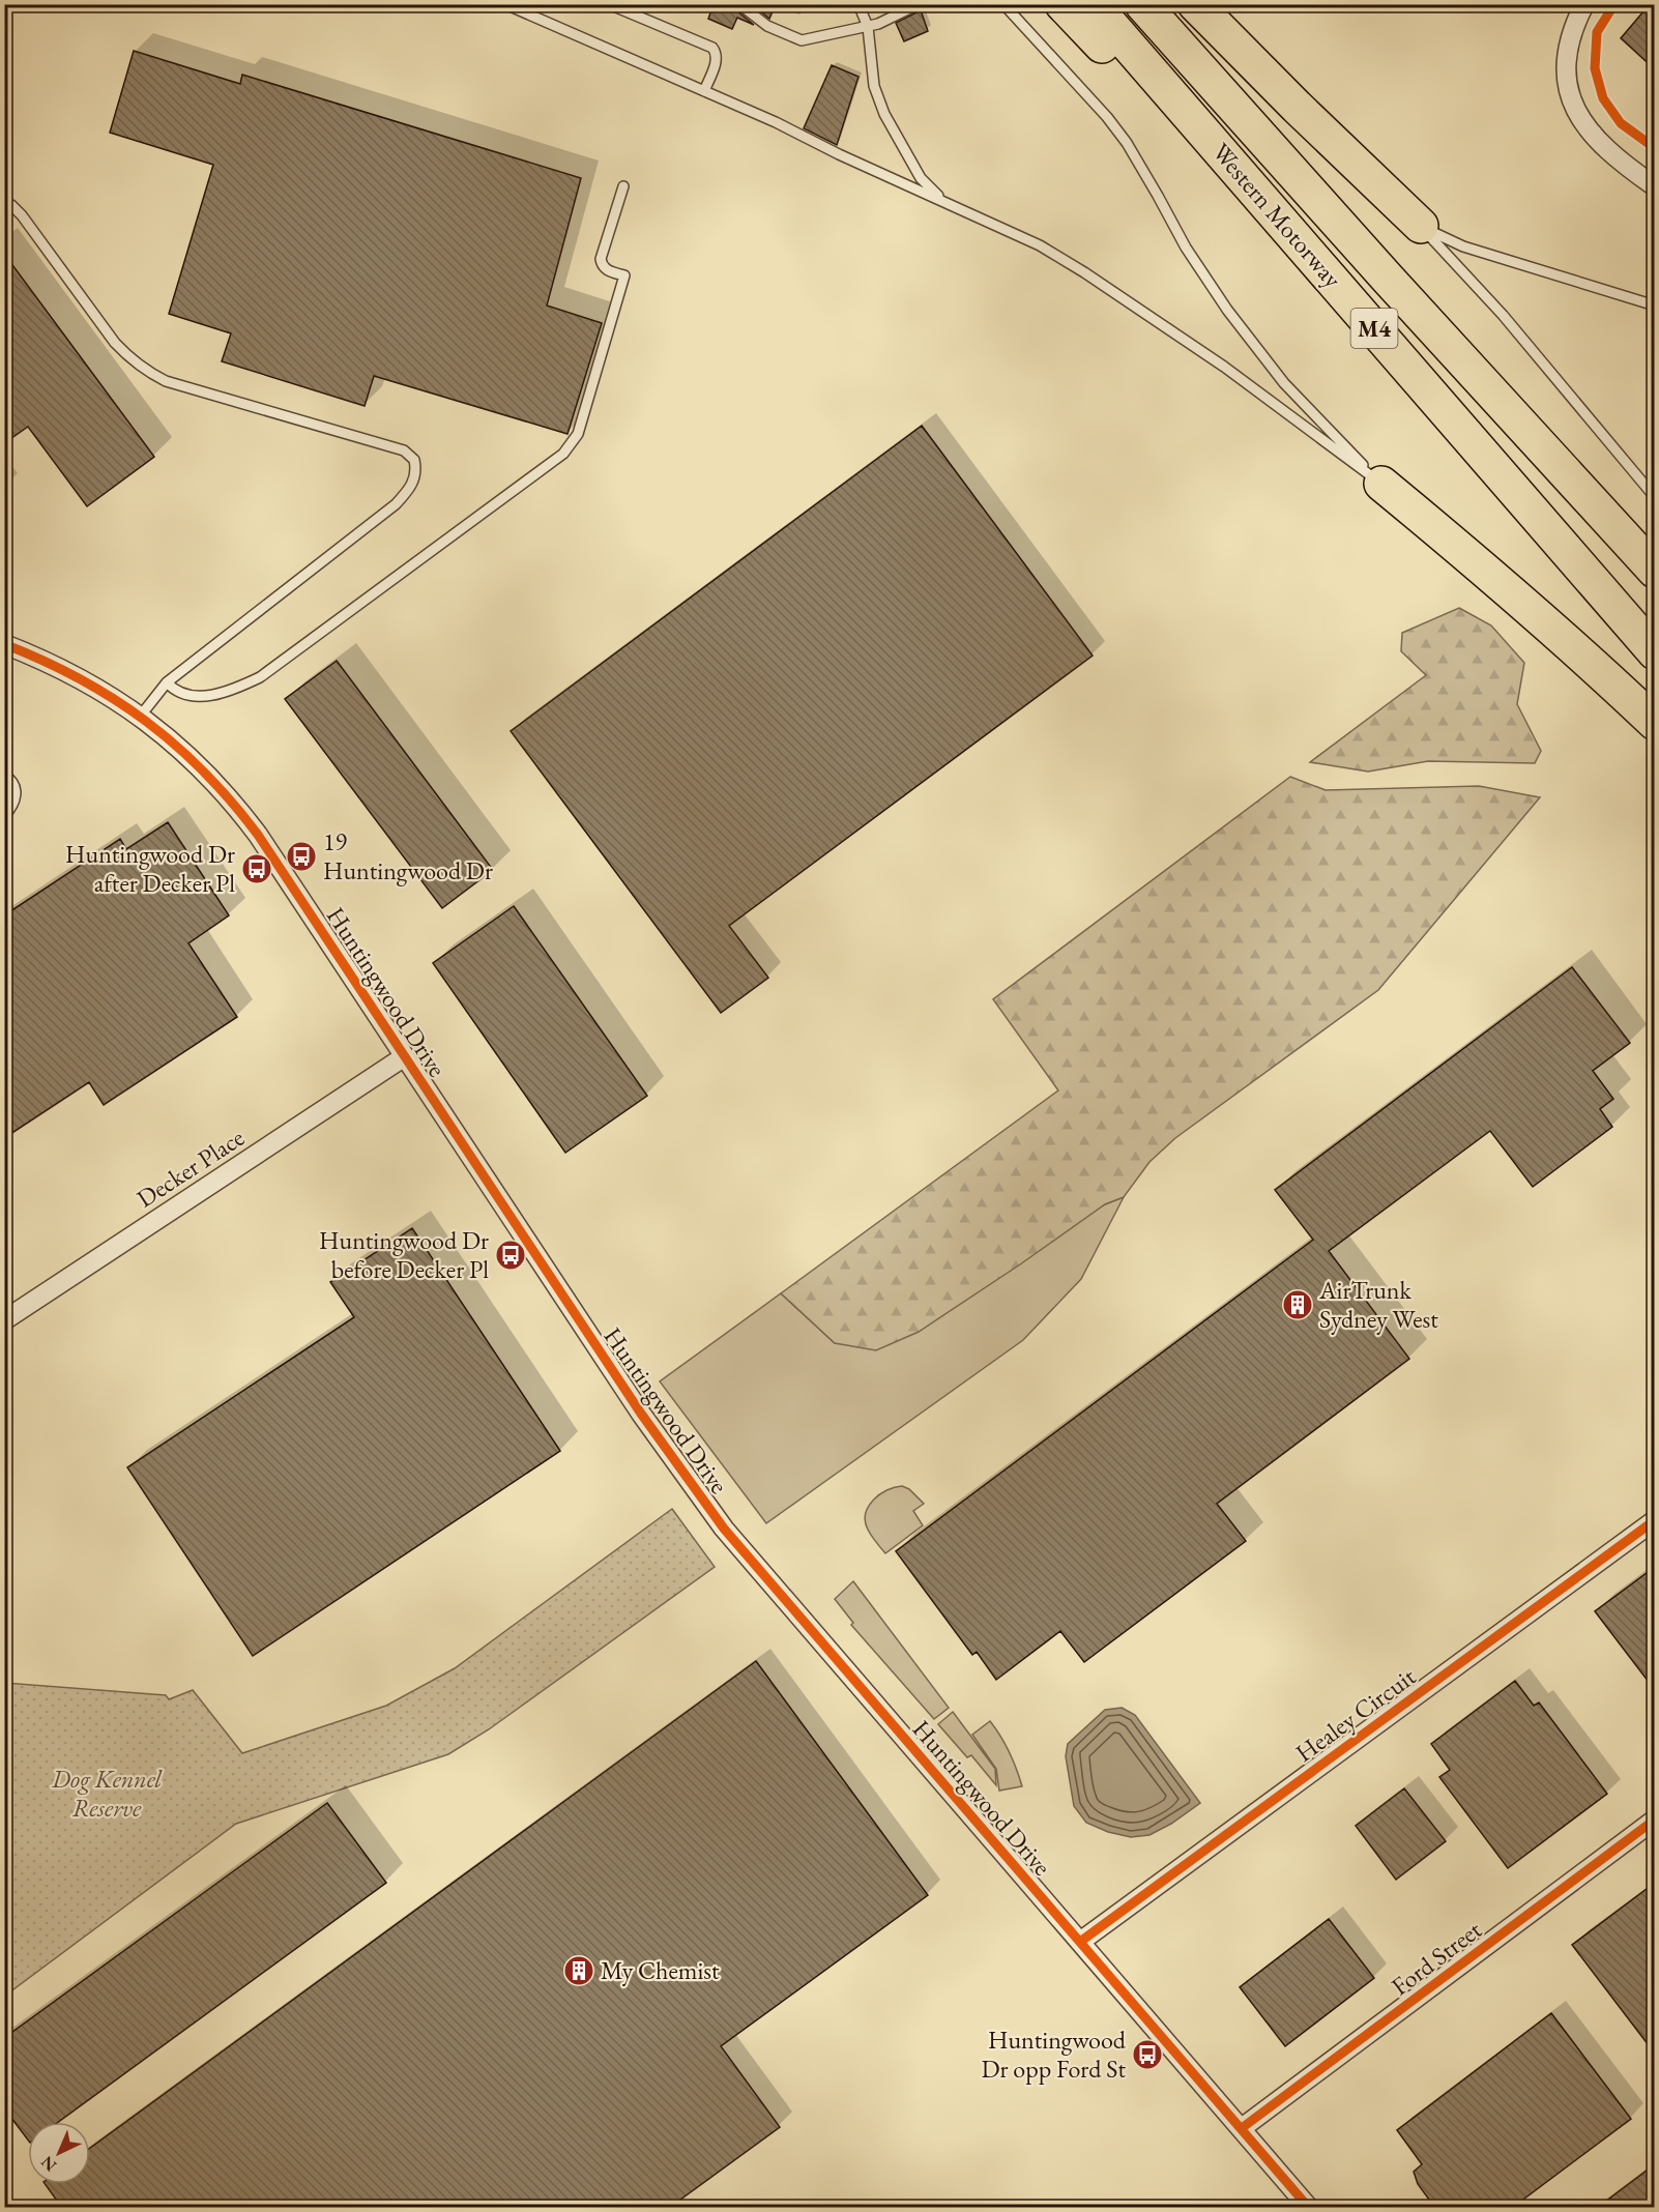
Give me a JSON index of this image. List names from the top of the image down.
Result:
{
  "streets": {
    "highway": ["Western Motorway", "M4"],
    "street": [
      "Huntingwood Drive",
      "Decker Place",
      "Healey Circuit",
      "Ford Street"
    ]
  },
  "crossings": [
    ["Huntingwood Drive", "Decker Place"],
    ["Huntingwood Drive", "Healey Circuit"],
    ["Huntingwood Drive", "Ford Street"]
  ],
  "parks": ["Dog Kennel Reserve"],
  "places": {
    "bus stop": [
      "19 Huntingwood Dr",
      "Huntingwood Dr after Decker Pl",
      "Huntingwood Dr before Decker Pl",
      "Huntingwood Dr opp Ford St"
    ],
    "building": ["AirTrunk Sydney West", "My Chemist"]
  },
  "north": "bottom left"
}
